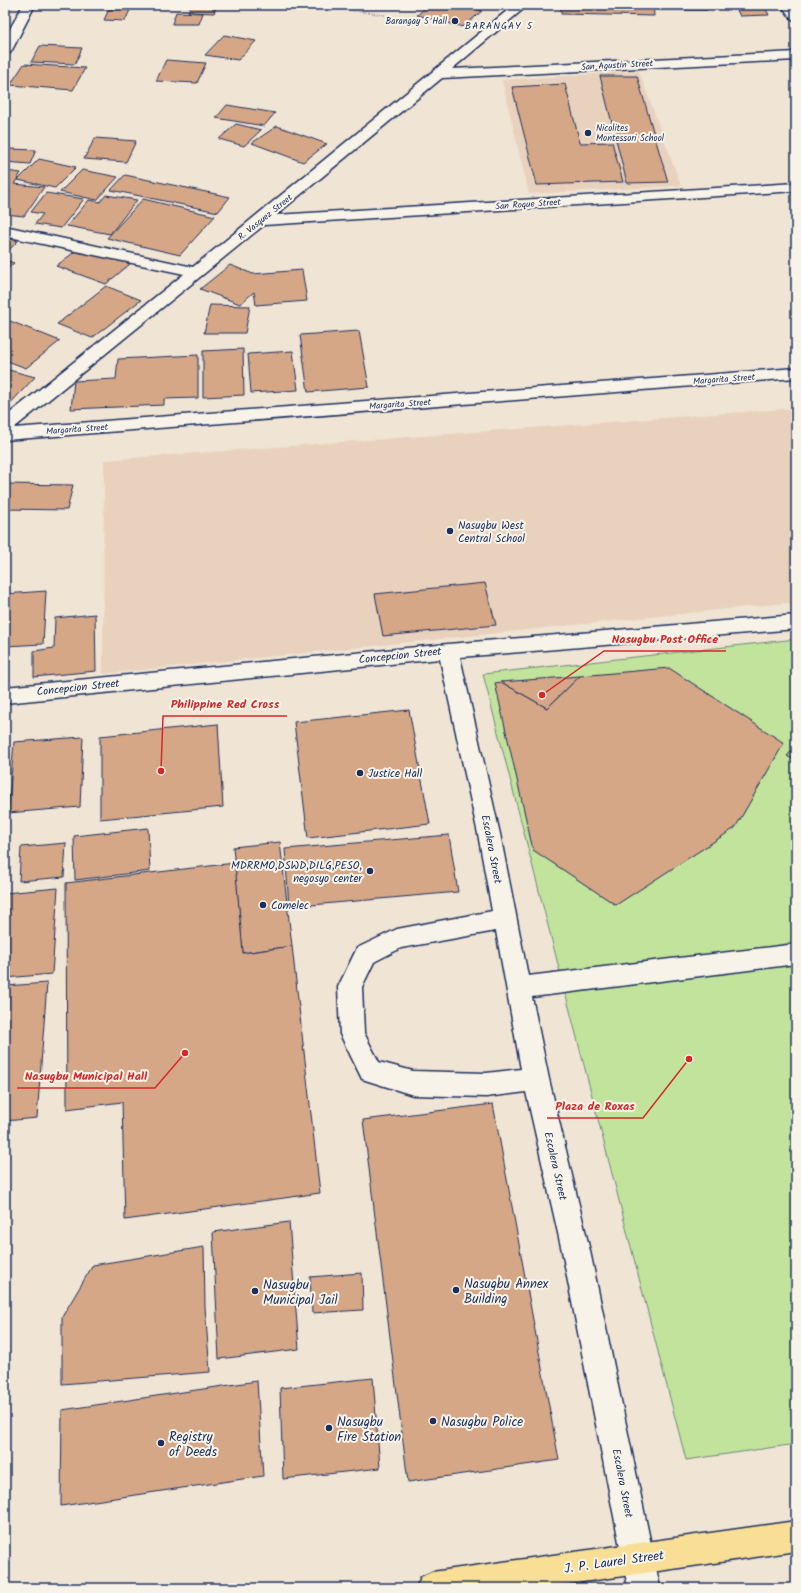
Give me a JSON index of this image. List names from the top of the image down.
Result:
{
  "streets": {
    "main road": ["J. P. Laurel Street"],
    "street": [
      "San Agustin Street",
      "San Roque Street",
      "R. Vasquez Street",
      "Margarita Street",
      "Concepcion Street",
      "Escalera Street"
    ]
  },
  "crossings": [
    ["San Agustin Street", "R. Vasquez Street"],
    ["San Roque Street", "R. Vasquez Street"],
    ["Concepcion Street", "Escalera Street"],
    ["Escalera Street", "J. P. Laurel Street"]
  ],
  "districts": ["BARANGAY 5"],
  "places": [
    "Barangay 5 Hall",
    "Nicolites Montessori School",
    "Nasugbu West Central School",
    "Nasugbu Post Office",
    "Philippine Red Cross",
    "Justice Hall",
    "MDRRMO,DSWD,DILG,PESO, negosyo center",
    "Comelec",
    "Nasugbu Municipal Hall",
    "Plaza de Roxas",
    "Nasugbu Annex Building",
    "Nasugbu Municipal Jail",
    "Nasugbu Police",
    "Nasugbu Fire Station",
    "Registry of Deeds"
  ]
}
